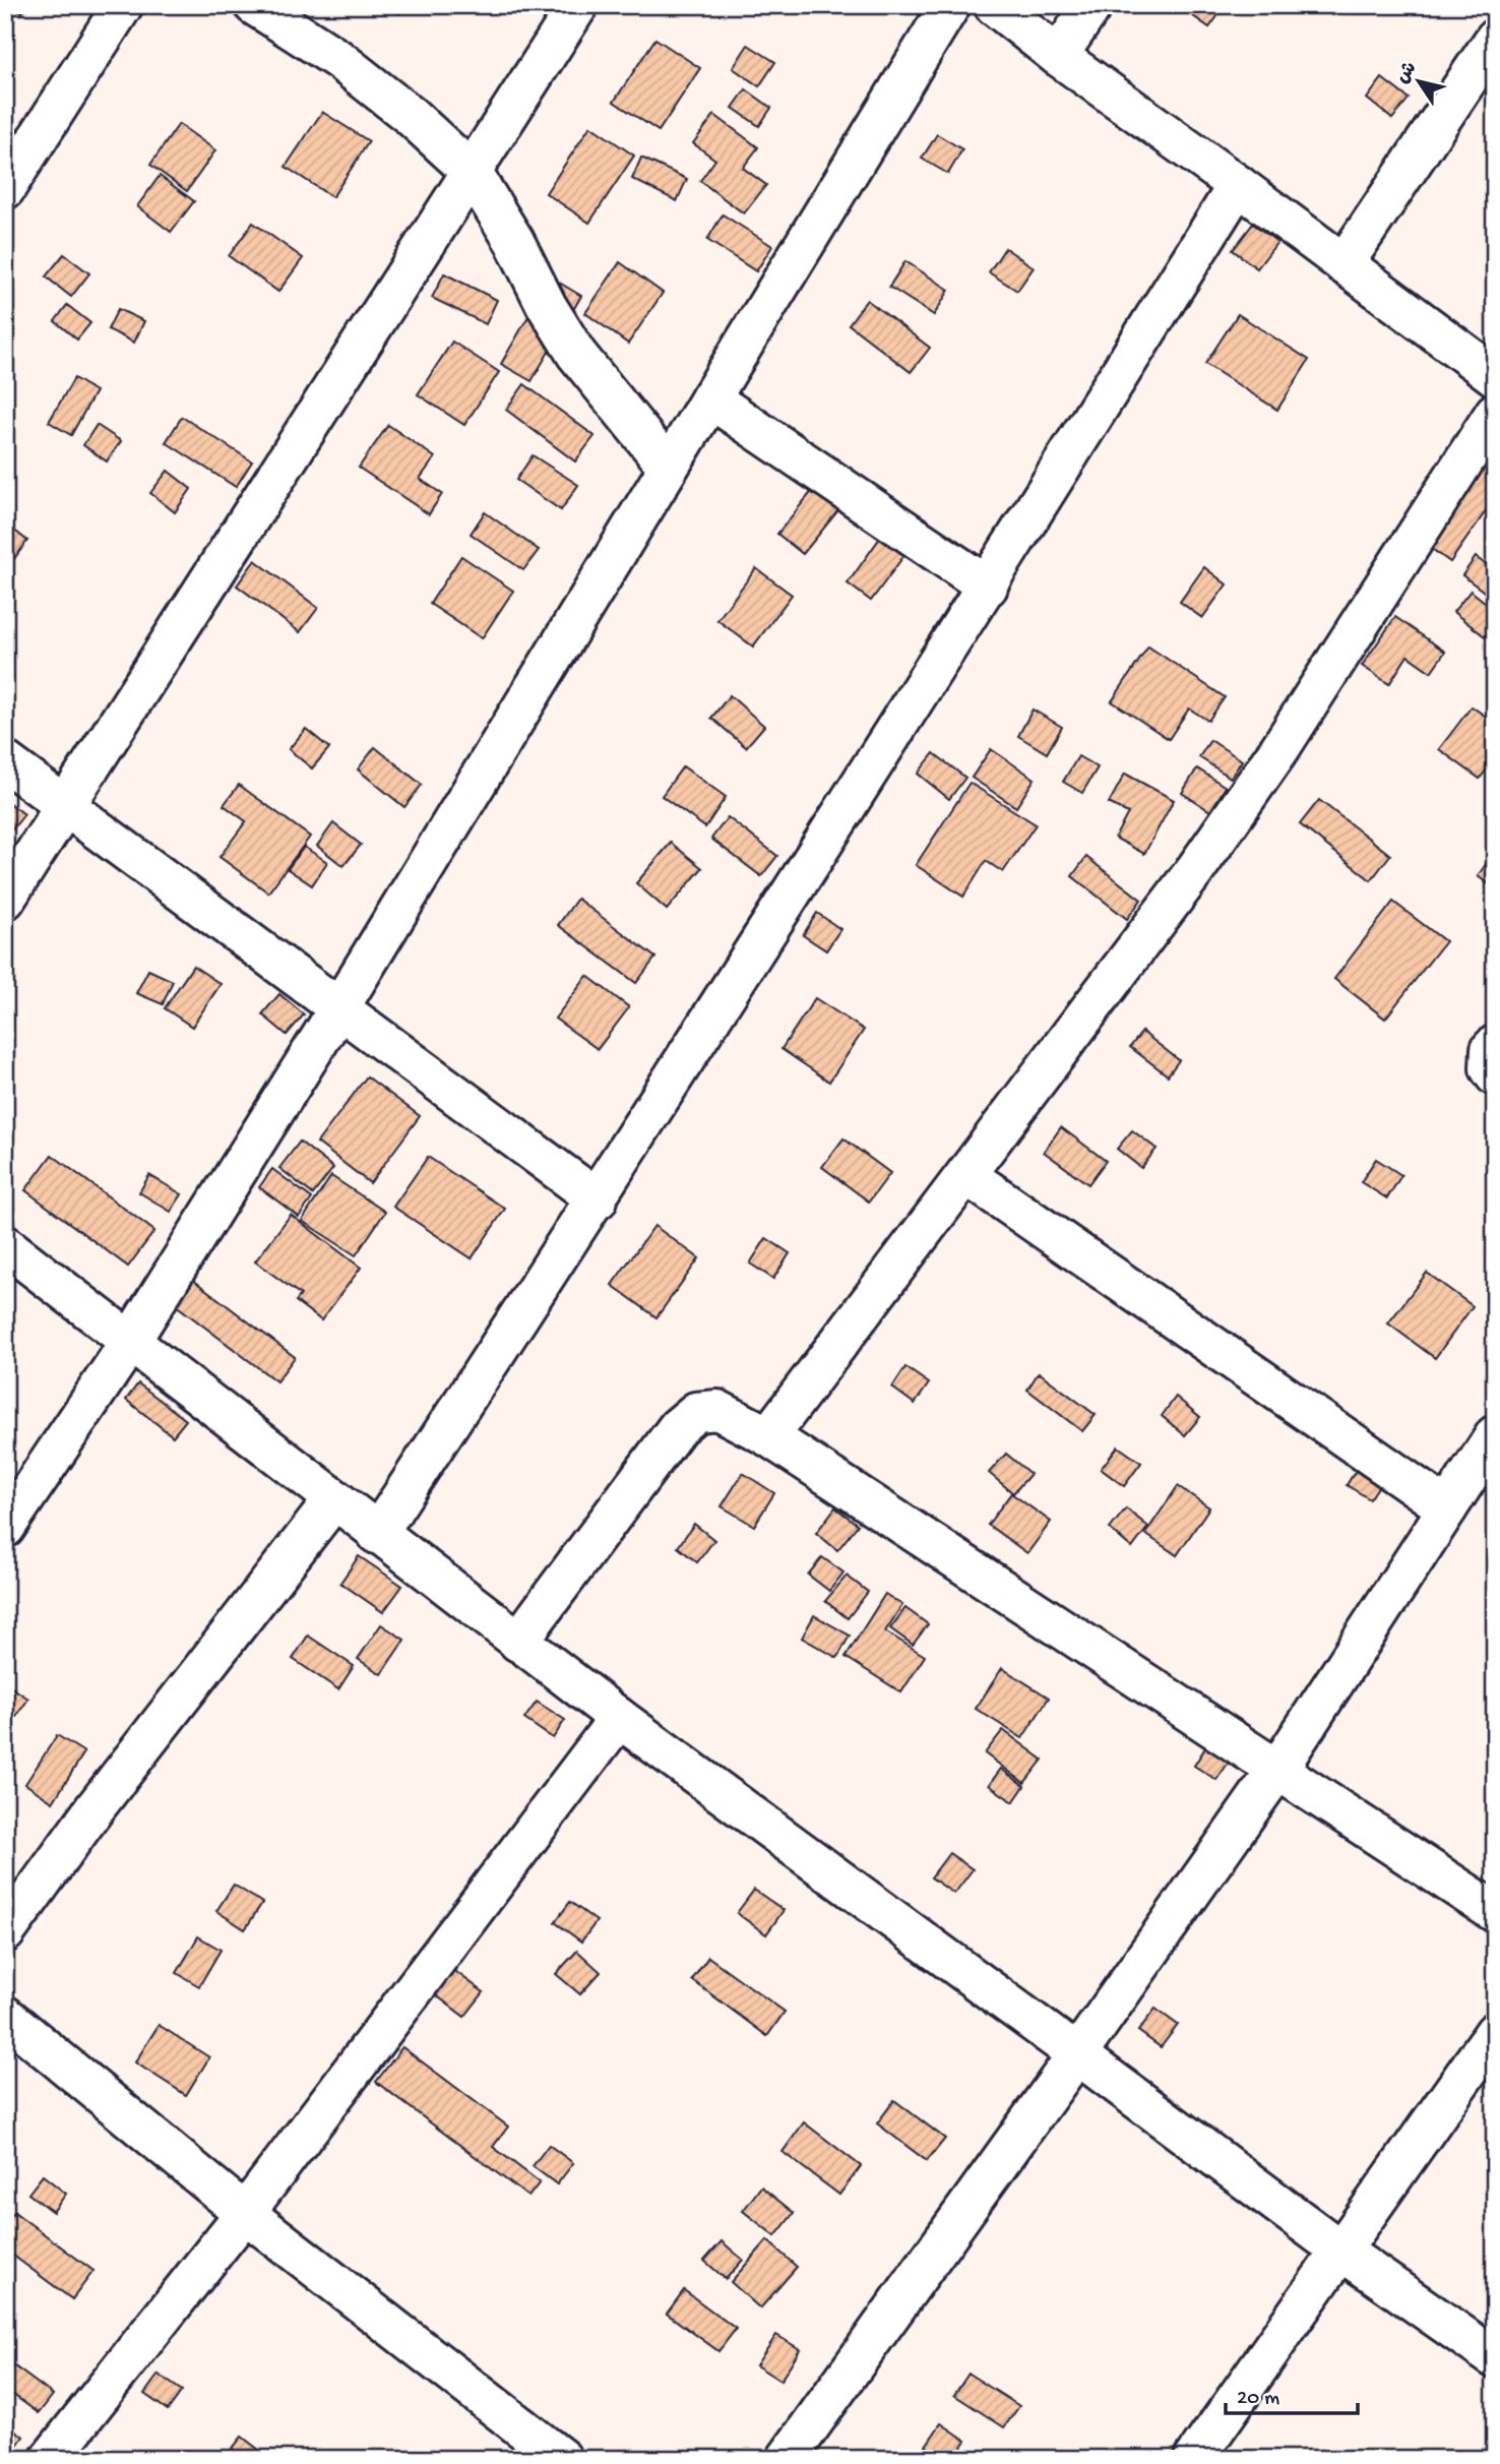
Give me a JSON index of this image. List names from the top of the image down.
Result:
{
  "scale_bar": "20 m",
  "north": "top left"
}
